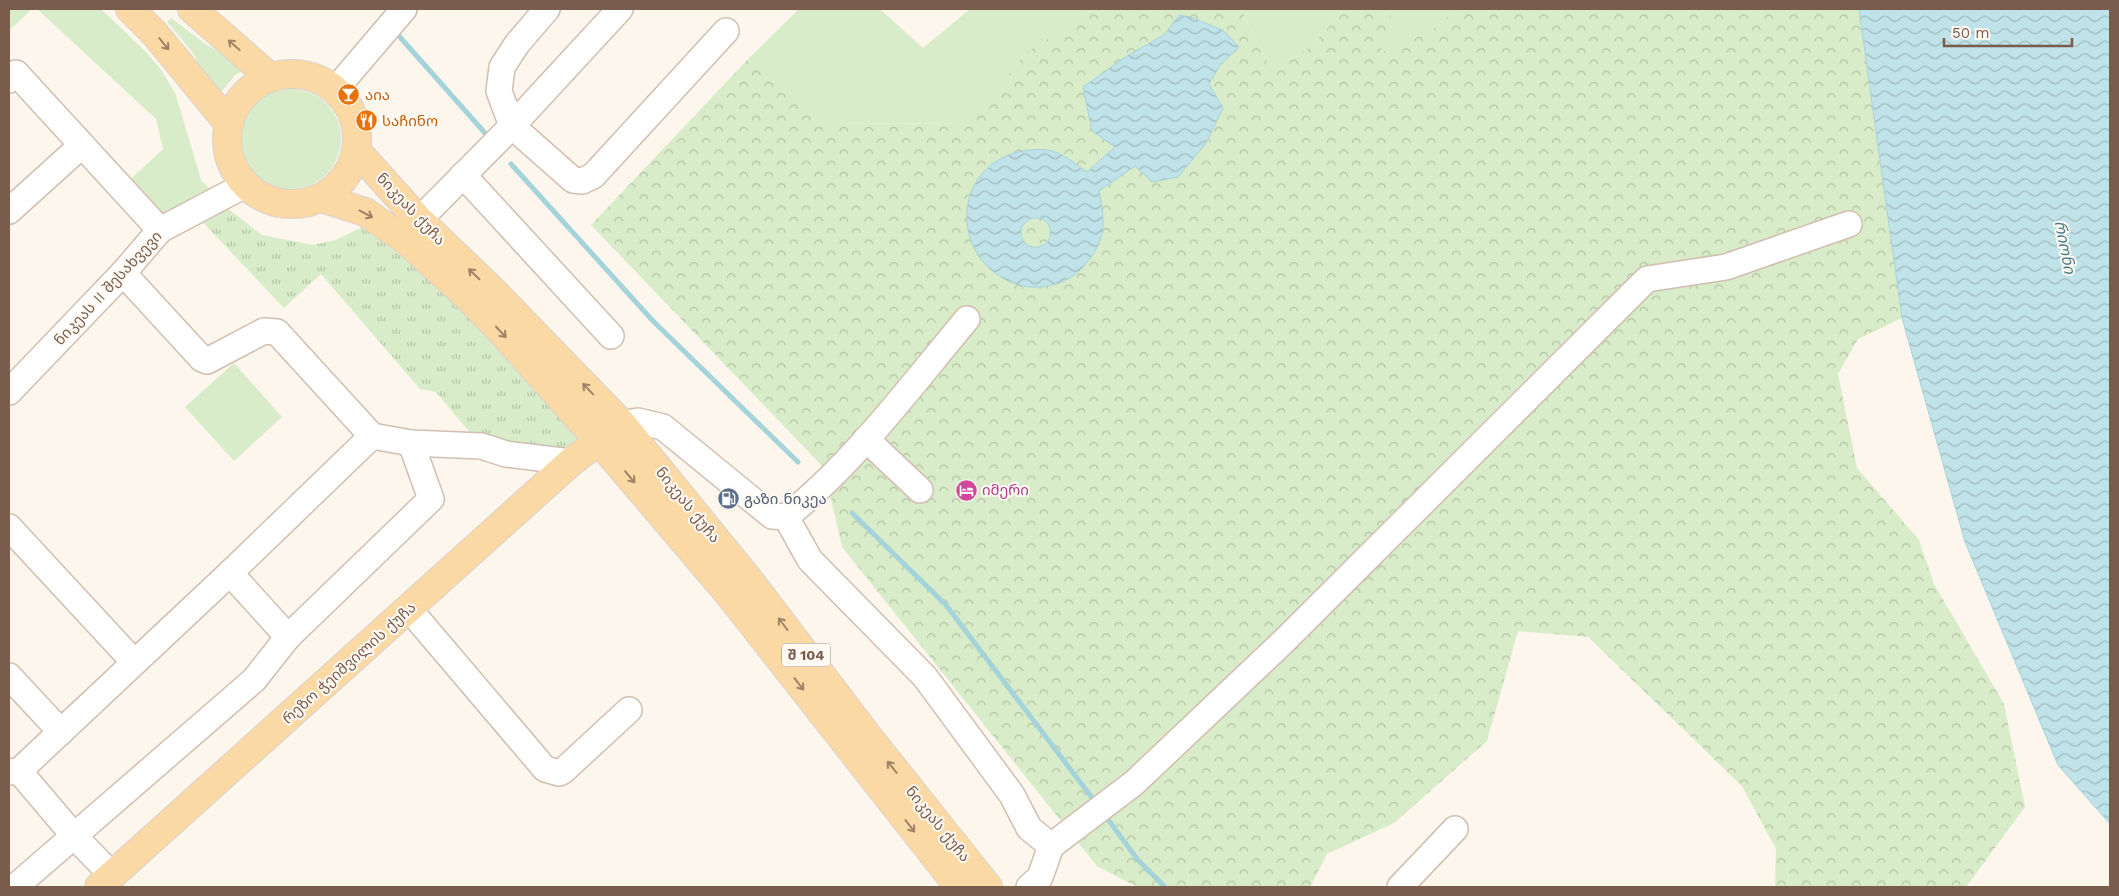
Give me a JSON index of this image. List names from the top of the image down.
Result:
{
  "streets": {
    "main road": ["ნიკეას ქუჩა", "შ 104", "რეზო ჭეიშვილის ქუჩა"],
    "street": ["ნიკეას II შესახვევი"]
  },
  "crossings": [
    ["ნიკეას ქუჩა", "ნიკეას II შესახვევი"],
    ["ნიკეას ქუჩა", "რეზო ჭეიშვილის ქუჩა"]
  ],
  "water": ["რიონი"],
  "places": {
    "bar": ["აია"],
    "restaurant": ["საჩინო"],
    "hotel": ["იმერი"],
    "fuel station": ["გაზი ნიკეა"]
  },
  "scale_bar": "50 m"
}
